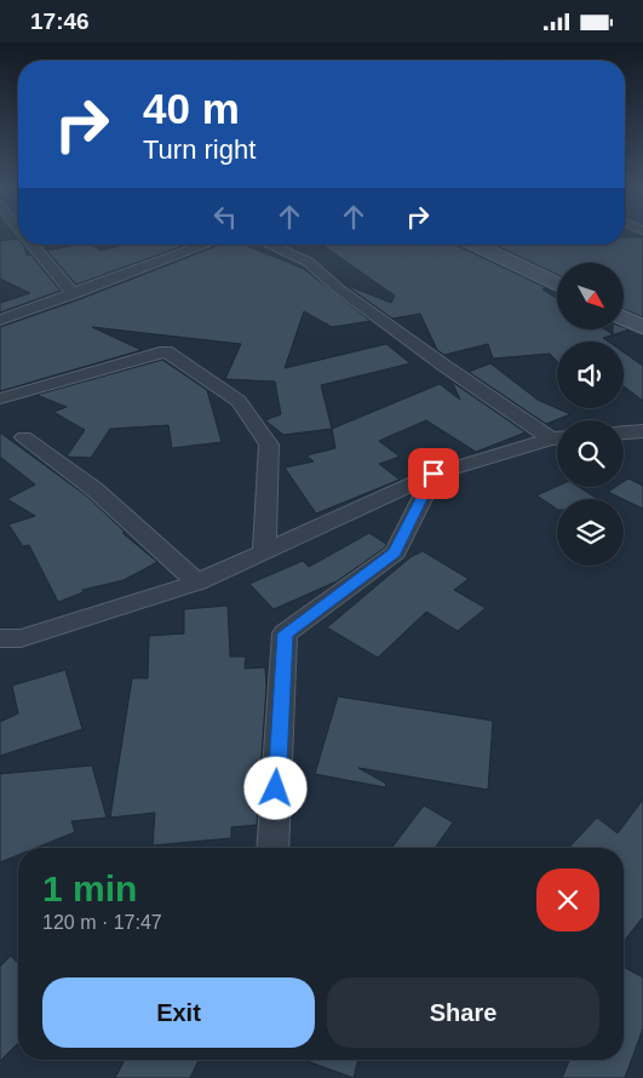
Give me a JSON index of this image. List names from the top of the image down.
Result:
{
  "north": "bottom right",
  "page": {
    "status": "17:46",
    "turn": ["40 m", "Turn right"],
    "heading": ["1 min", "120 m · 17:47"],
    "buttons": ["Exit", "Share"]
  }
}
